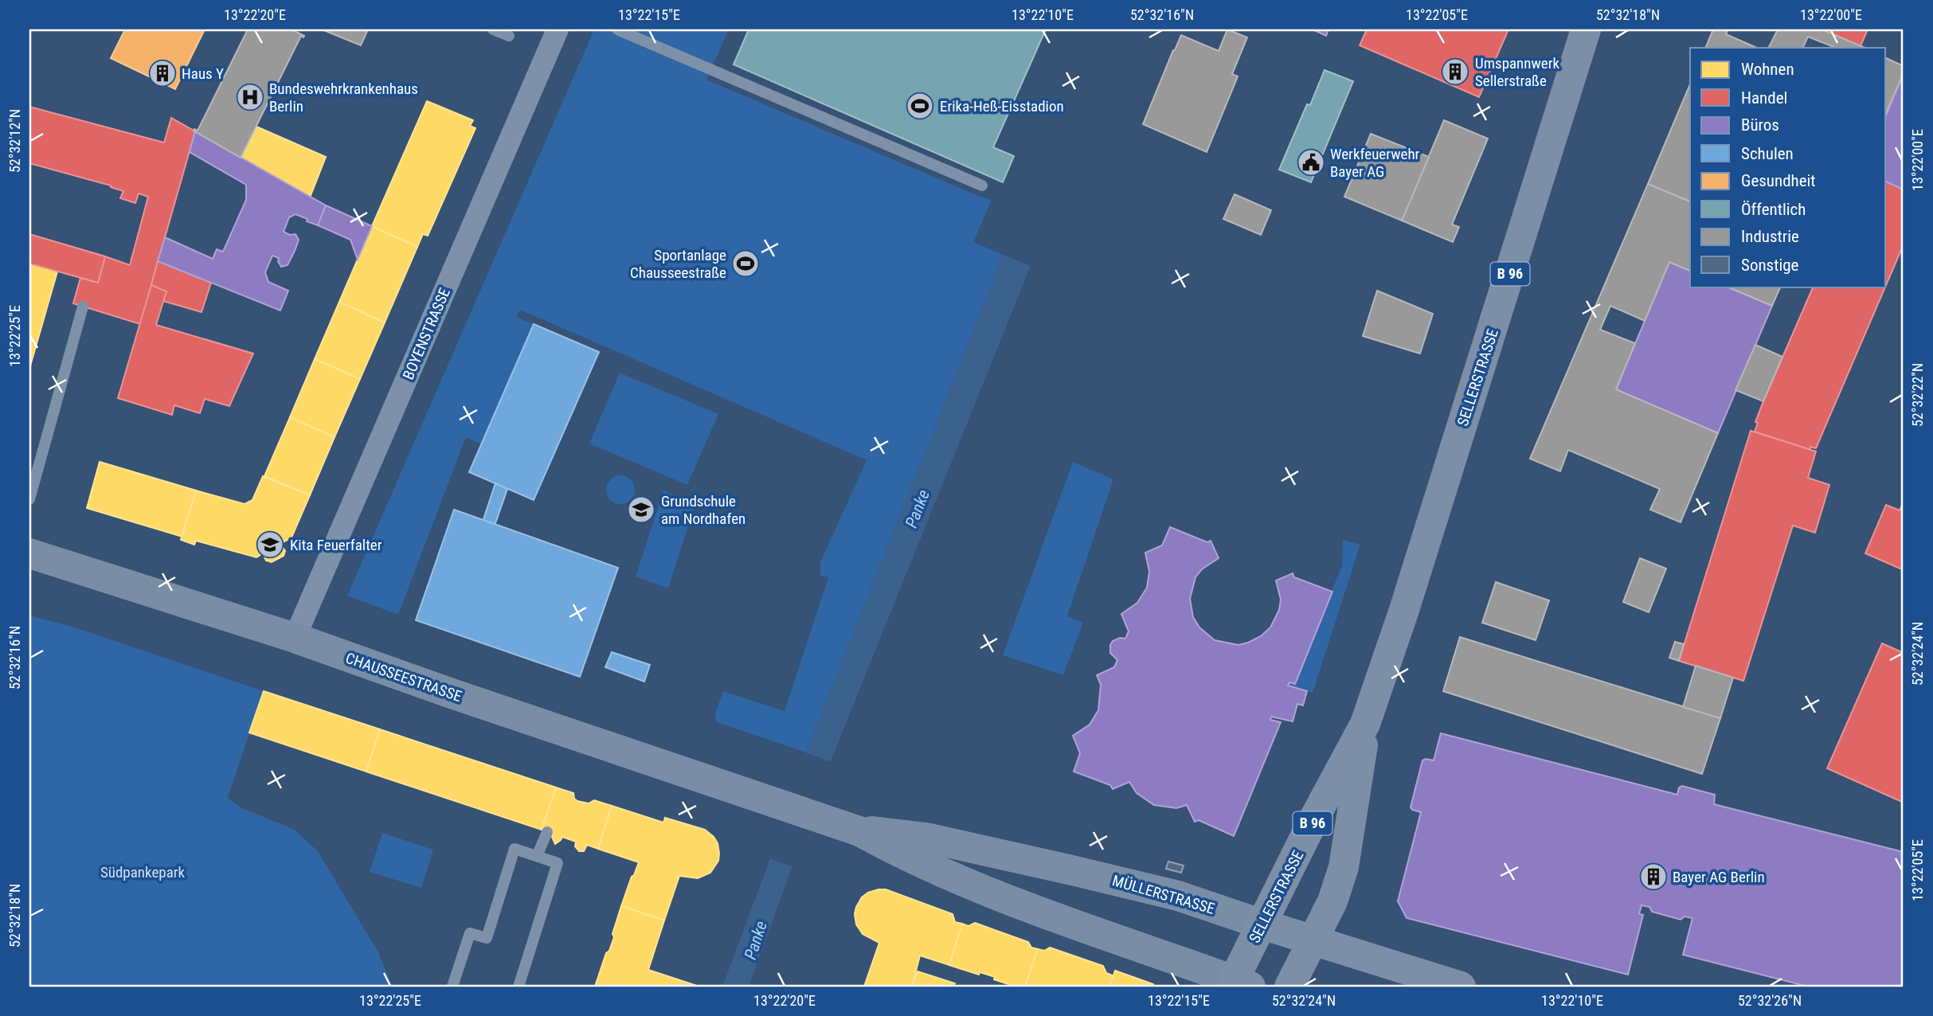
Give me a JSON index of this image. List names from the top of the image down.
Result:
{
  "streets": {
    "main road": [
      "B 96",
      "SELLERSTRASSE",
      "CHAUSSEESTRASSE",
      "MÜLLERSTRASSE"
    ],
    "street": ["BOYENSTRASSE"]
  },
  "crossings": [
    ["BOYENSTRASSE", "CHAUSSEESTRASSE"],
    ["SELLERSTRASSE", "MÜLLERSTRASSE"],
    ["CHAUSSEESTRASSE", "MÜLLERSTRASSE"]
  ],
  "water": ["Panke"],
  "parks": ["Südpankepark"],
  "places": {
    "building": ["Umspannwerk Sellerstraße", "Haus Y", "Bayer AG Berlin"],
    "hospital": ["Bundeswehrkrankenhaus Berlin"],
    "sports": ["Erika-Heß-Eisstadion", "Sportanlage Chausseestraße"],
    "public building": ["Werkfeuerwehr Bayer AG"],
    "school or university": ["Grundschule am Nordhafen", "Kita Feuerfalter"]
  },
  "legend": [
    "Wohnen",
    "Handel",
    "Büros",
    "Schulen",
    "Gesundheit",
    "Öffentlich",
    "Industrie",
    "Sonstige"
  ],
  "coordinates": [
    "13°22'20\"E",
    "13°22'15\"E",
    "13°22'10\"E",
    "52°32'16\"N",
    "13°22'05\"E",
    "52°32'18\"N",
    "13°22'00\"E",
    "52°32'12\"N",
    "13°22'25\"E",
    "52°32'22\"N",
    "52°32'24\"N",
    "52°32'26\"N"
  ]
}
